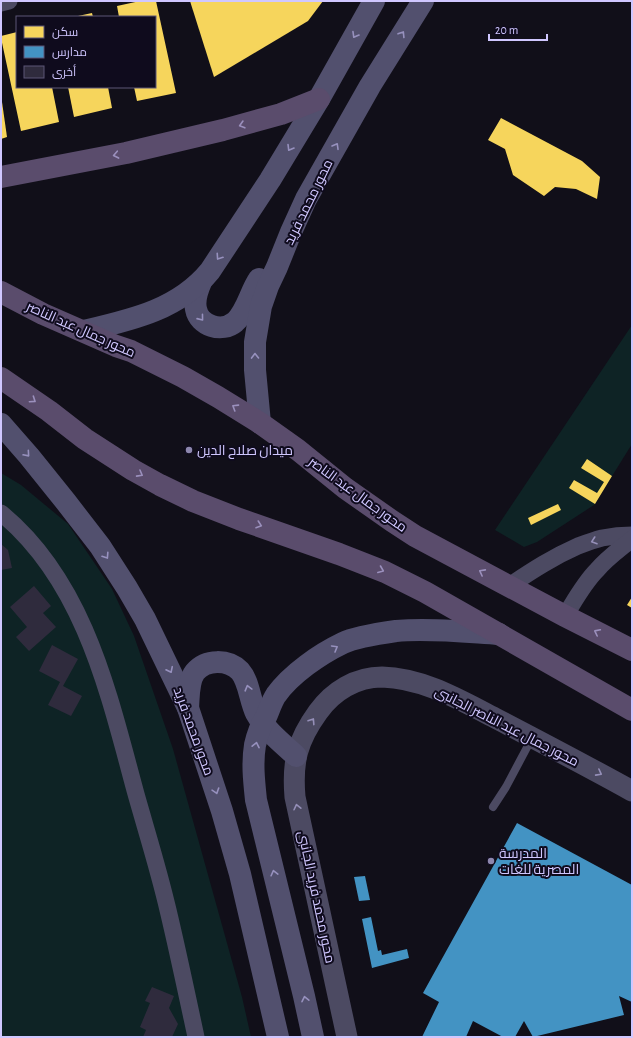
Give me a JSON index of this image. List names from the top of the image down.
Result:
{
  "streets": {
    "main road": ["محور محمد فريد", "محور جمال عبد الناصر"],
    "street": ["محور جمال عبد الناصر الجانبى", "محور محمد فريد الجانبى"]
  },
  "crossings": [
    ["محور محمد فريد", "محور جمال عبد الناصر"],
    ["محور جمال عبد الناصر الجانبى", "محور محمد فريد الجانبى"]
  ],
  "one_way": ["محور جمال عبد الناصر الجانبى"],
  "places": ["ميدان صلاح الدين", "المدرسة المصرية للغات"],
  "legend": ["سكن", "مدارس", "أخرى"],
  "scale_bar": "20 m"
}
